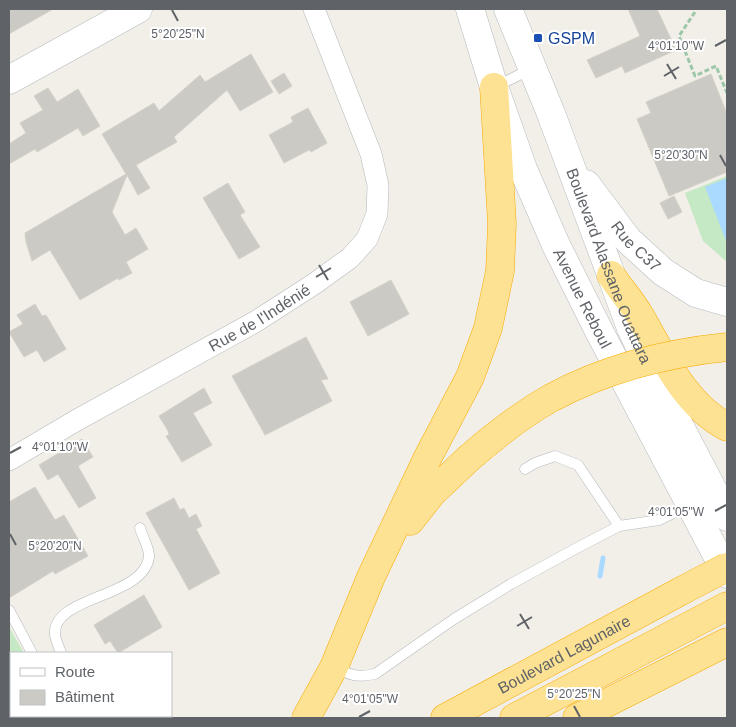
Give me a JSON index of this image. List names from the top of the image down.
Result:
{
  "streets": {
    "highway": ["Boulevard Lagunaire"],
    "main road": ["Rue C37", "Boulevard Alassane Ouattara", "Avenue Reboul"],
    "street": ["Rue de l'Indénié"]
  },
  "crossings": [
    ["Rue C37", "Boulevard Alassane Ouattara"]
  ],
  "places": {
    "transit": ["GSPM"]
  },
  "legend": ["Route", "Bâtiment"],
  "coordinates": [
    "5°20'25\"N",
    "4°01'10\"W",
    "5°20'30\"N",
    "4°01'05\"W",
    "5°20'20\"N"
  ]
}
